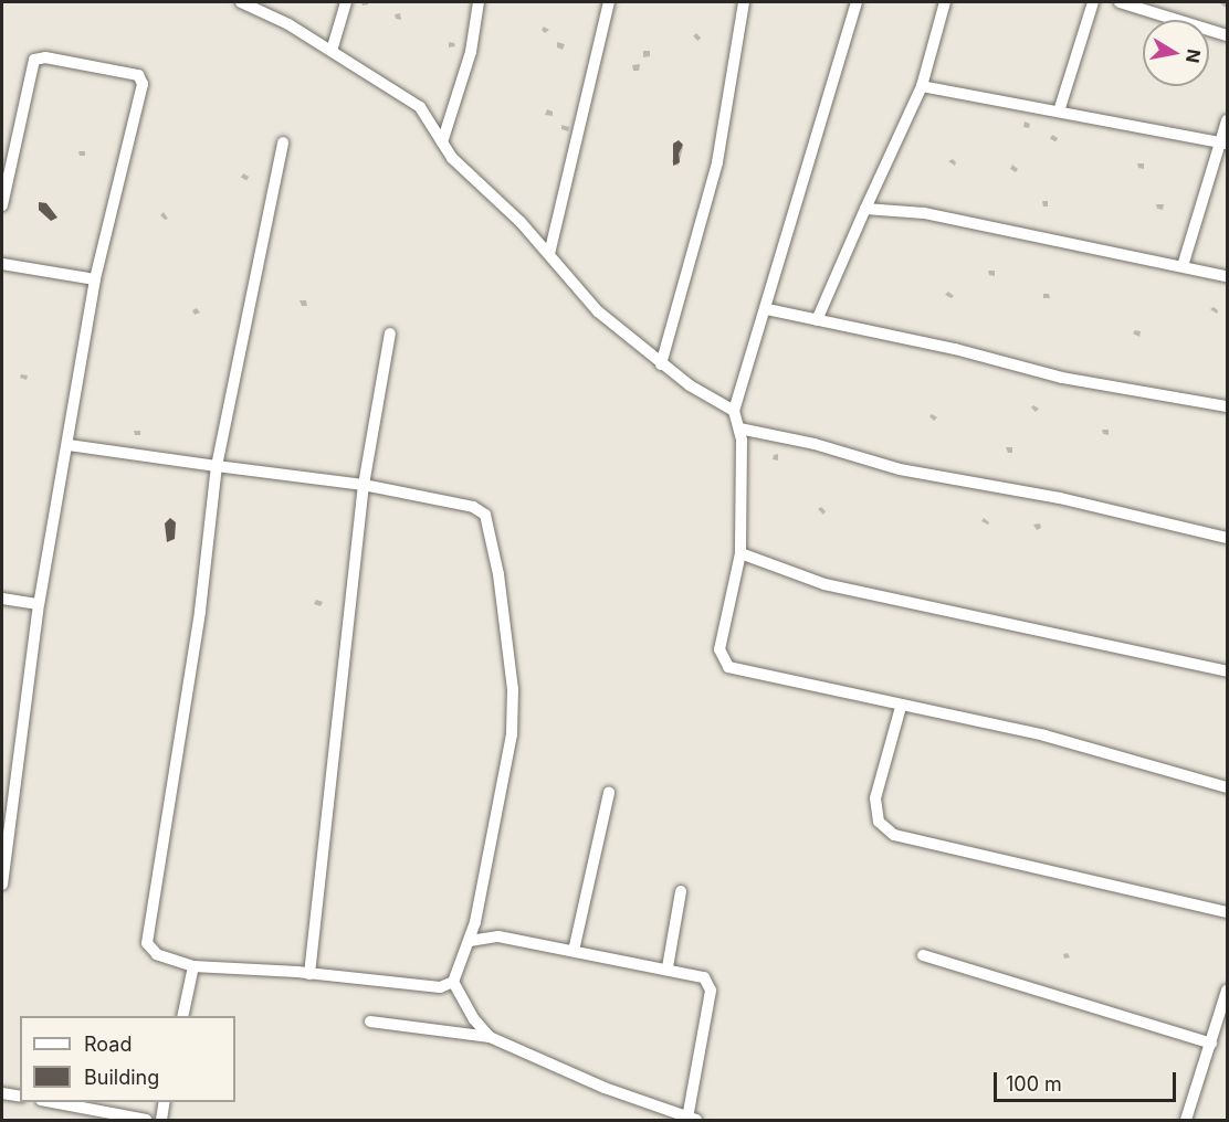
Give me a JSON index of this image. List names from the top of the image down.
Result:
{
  "legend": ["Road", "Building"],
  "scale_bar": "100 m",
  "north": "right"
}
